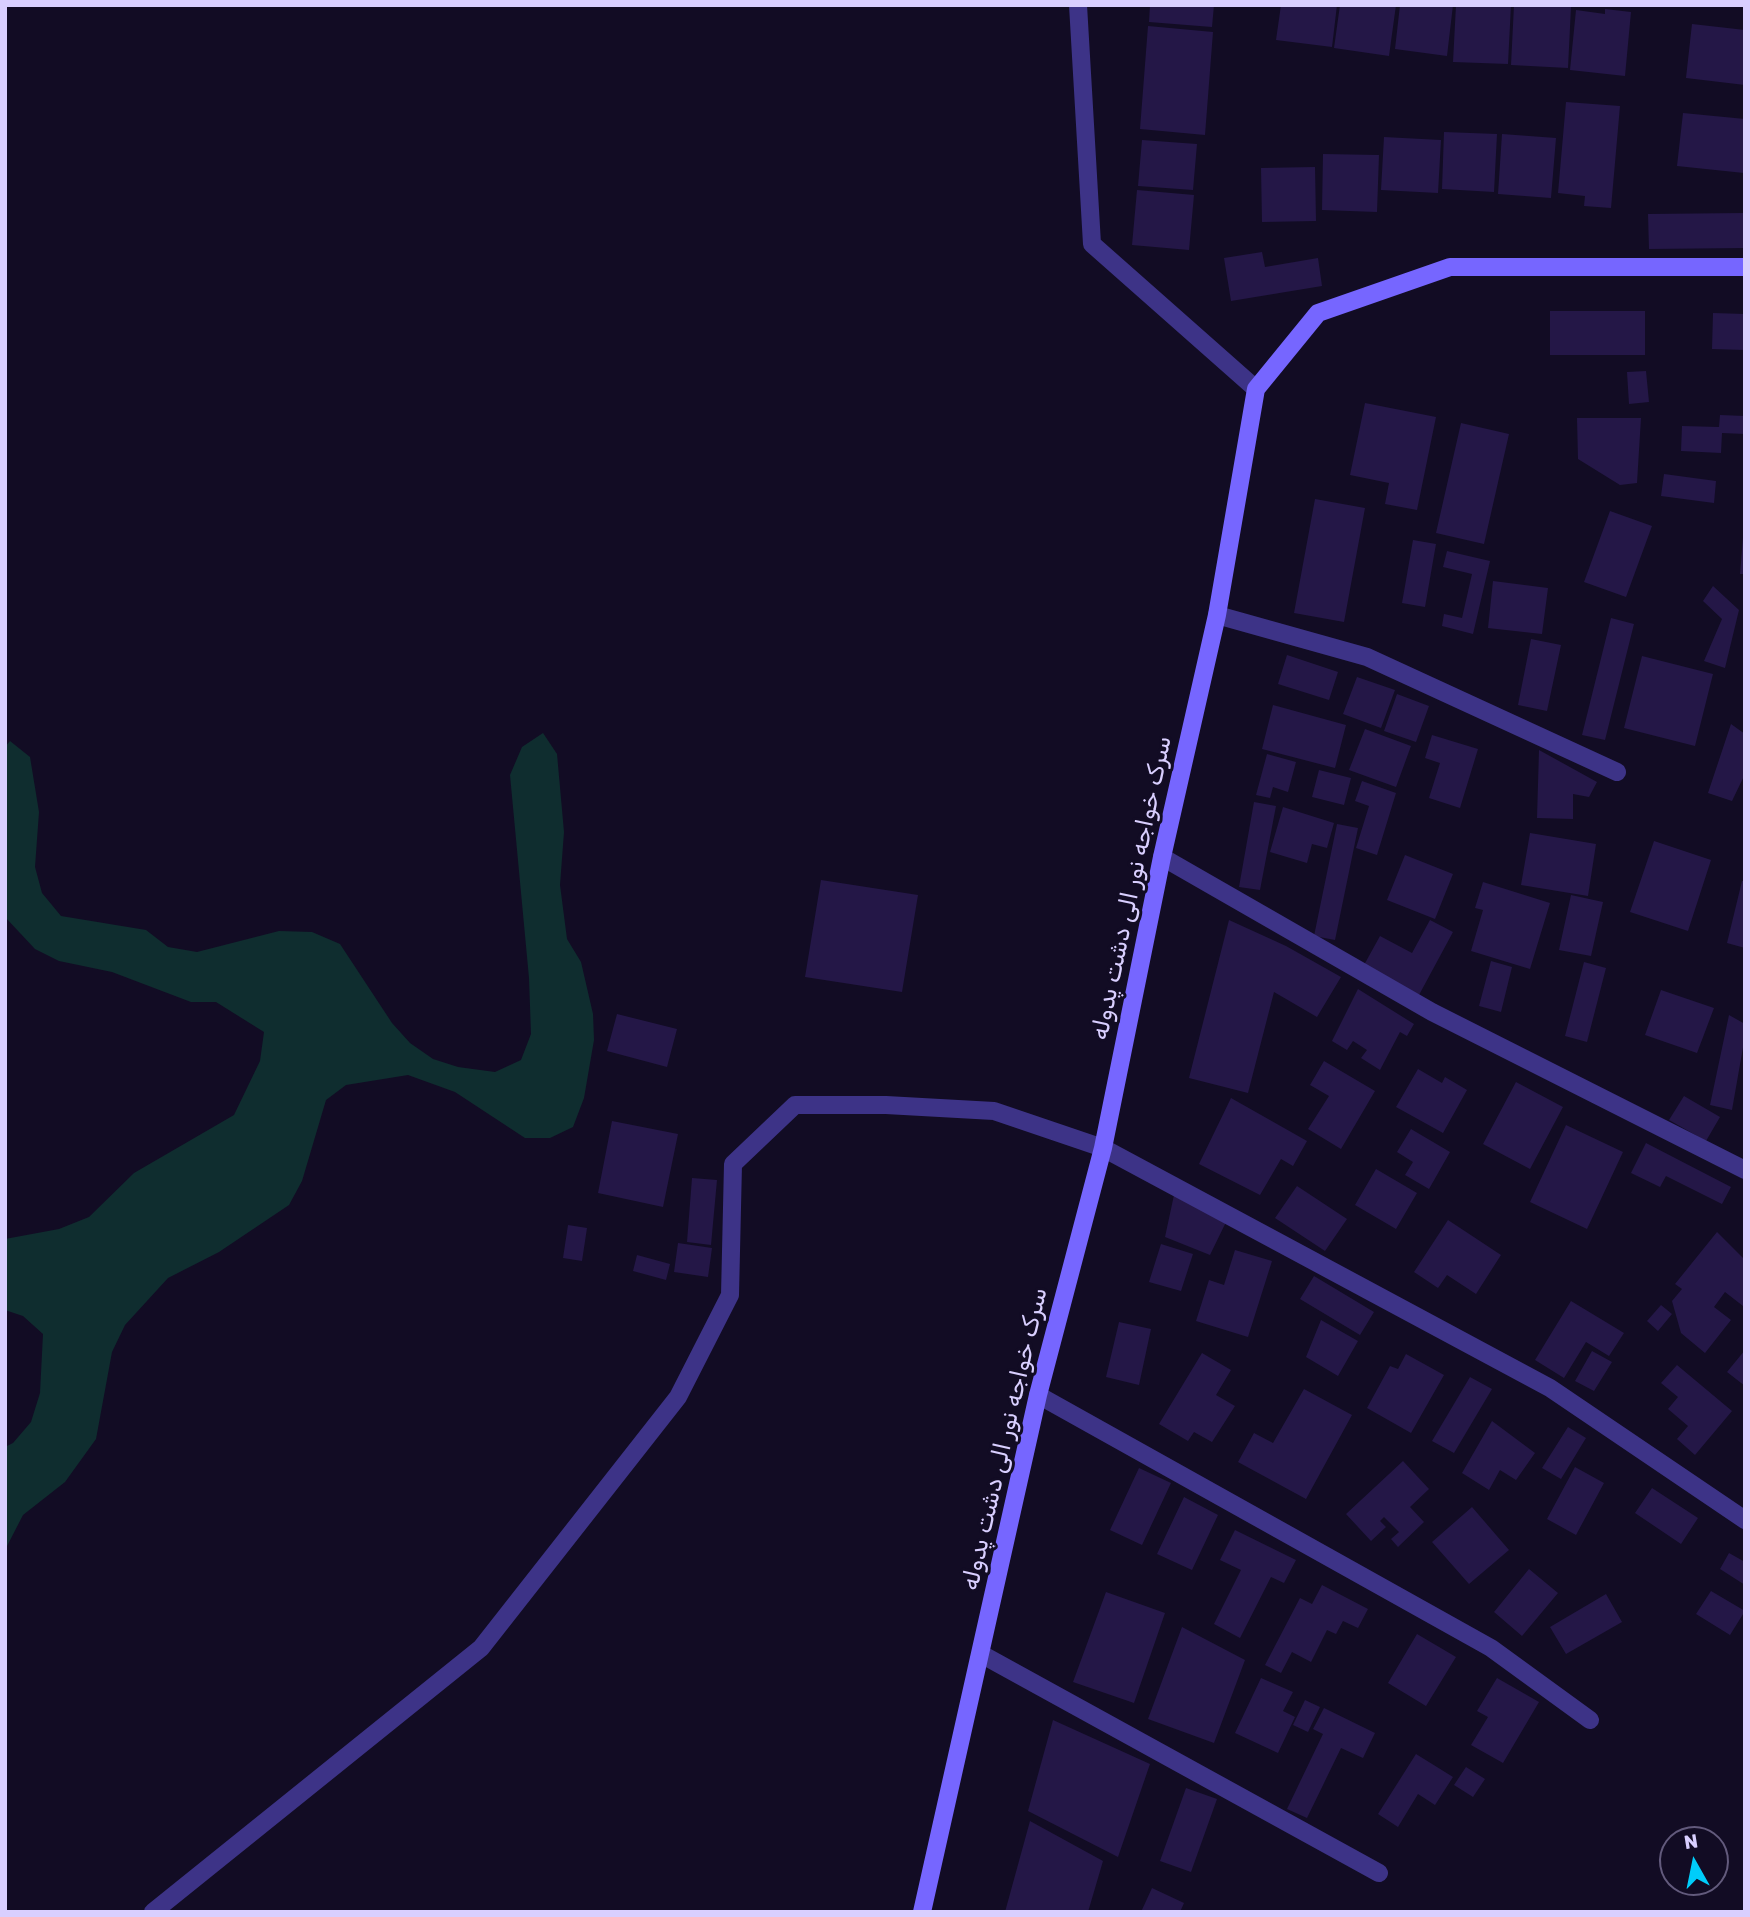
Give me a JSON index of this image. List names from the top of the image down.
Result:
{
  "streets": {
    "main road": ["سرک خواجه نور الی دشت پدوله"]
  },
  "north": "top"
}
